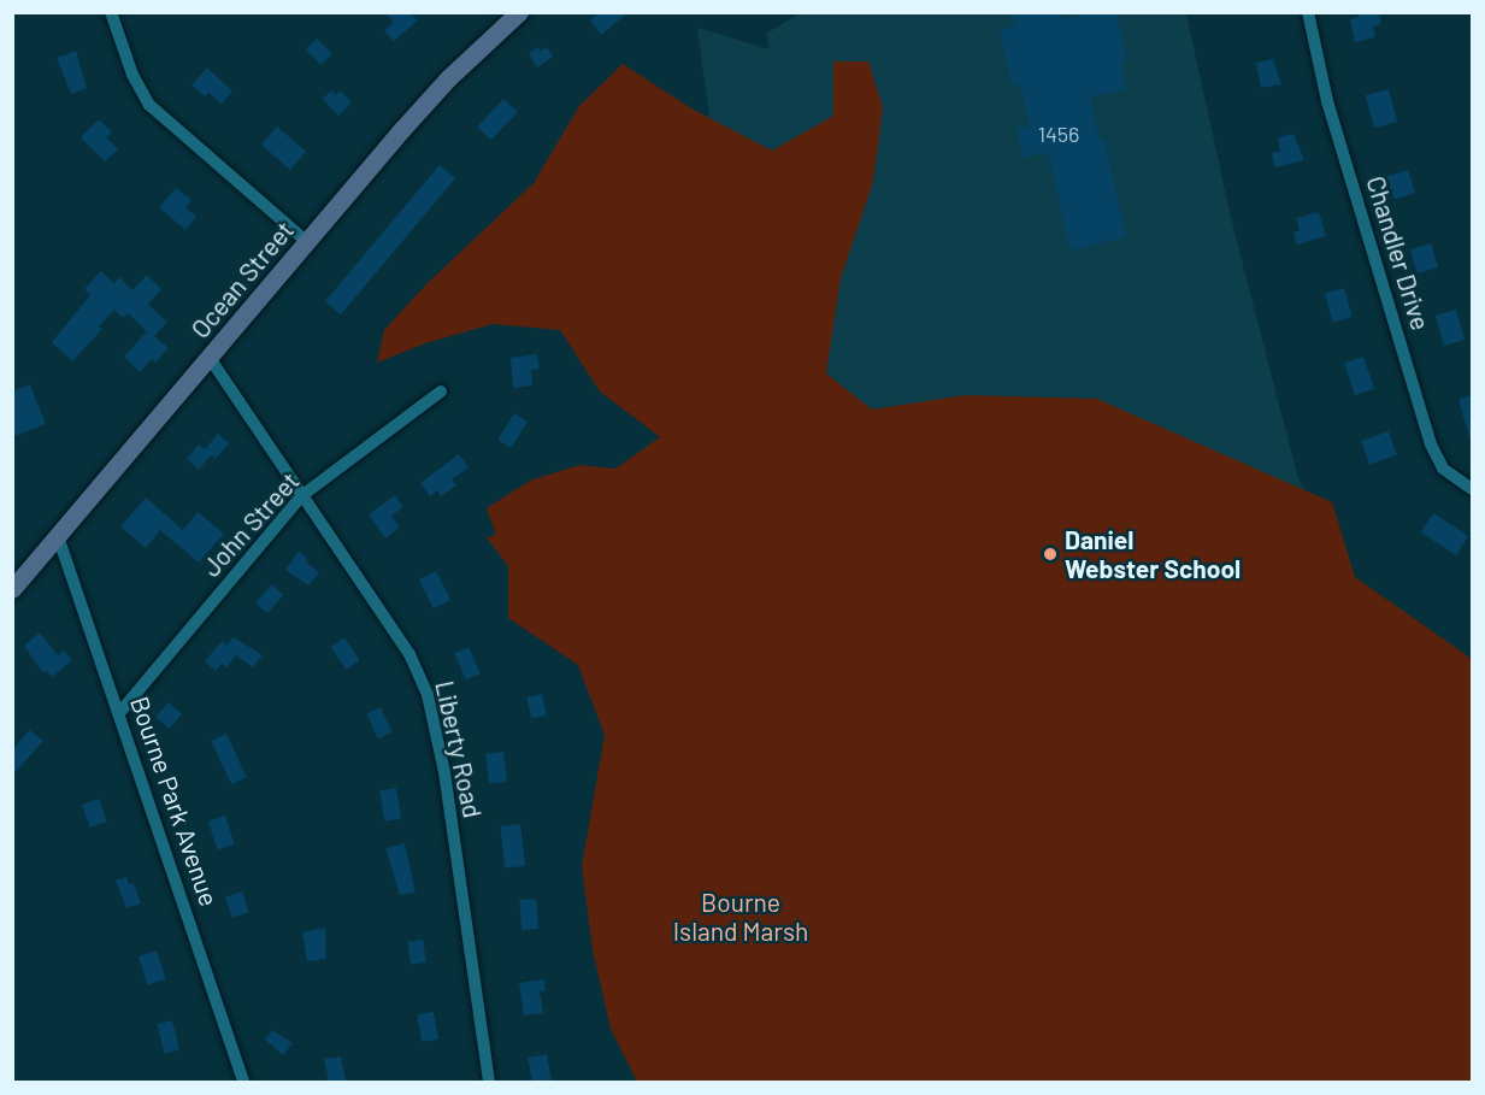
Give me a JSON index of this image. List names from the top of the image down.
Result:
{
  "streets": {
    "main road": ["Ocean Street"],
    "street": [
      "Chandler Drive",
      "John Street",
      "Liberty Road",
      "Bourne Park Avenue"
    ]
  },
  "crossings": [
    ["Ocean Street", "Liberty Road"],
    ["Ocean Street", "Bourne Park Avenue"],
    ["John Street", "Liberty Road"],
    ["John Street", "Bourne Park Avenue"]
  ],
  "parks": ["Bourne Island Marsh"],
  "places": ["Daniel Webster School"],
  "house_numbers": ["1456"]
}
